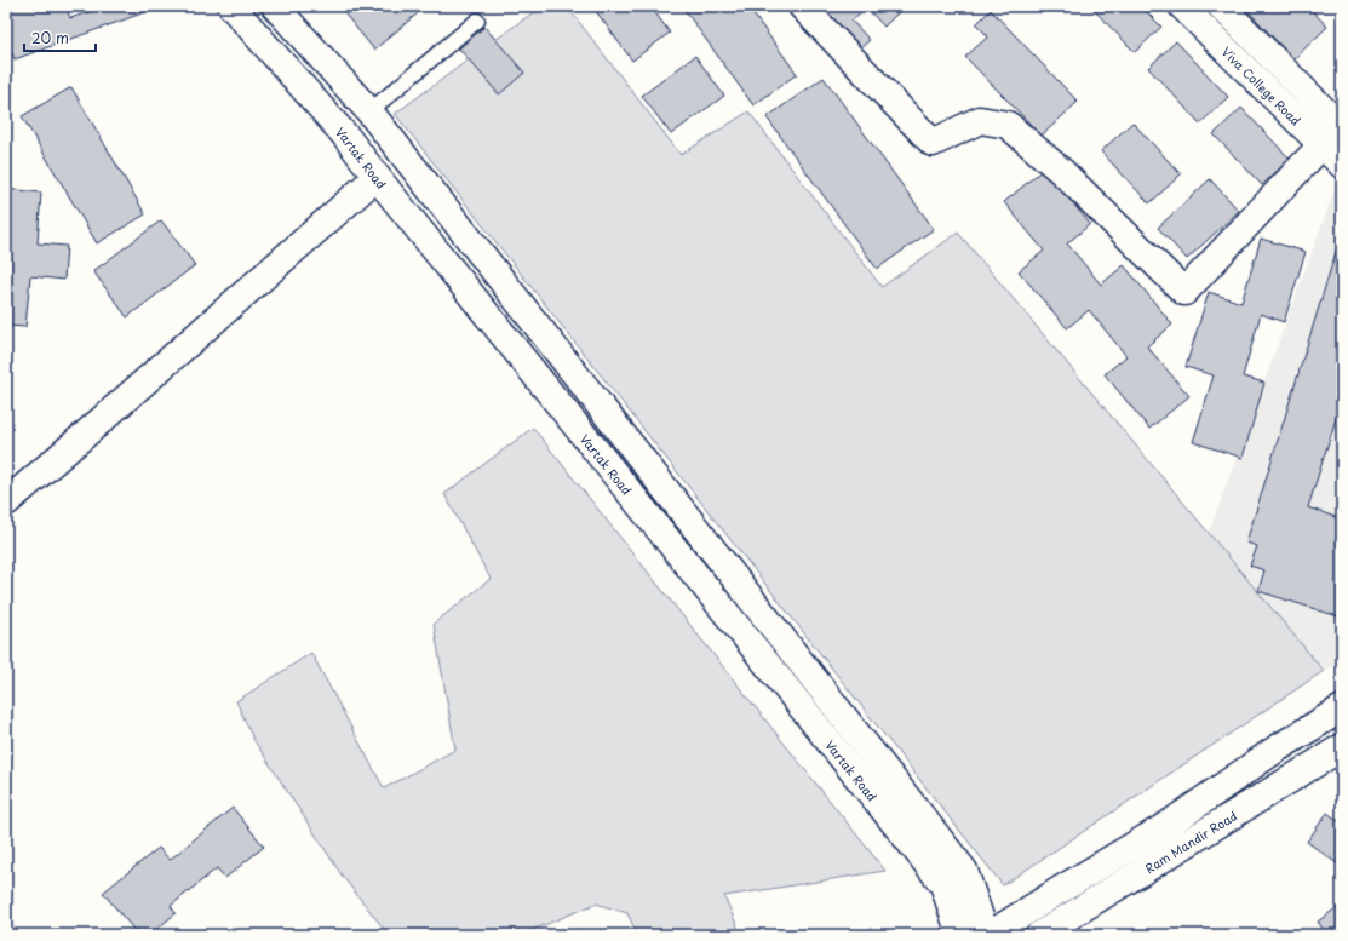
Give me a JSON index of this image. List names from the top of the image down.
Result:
{
  "streets": {
    "street": ["Viva College Road", "Vartak Road", "Ram Mandir Road"]
  },
  "scale_bar": "20 m"
}
